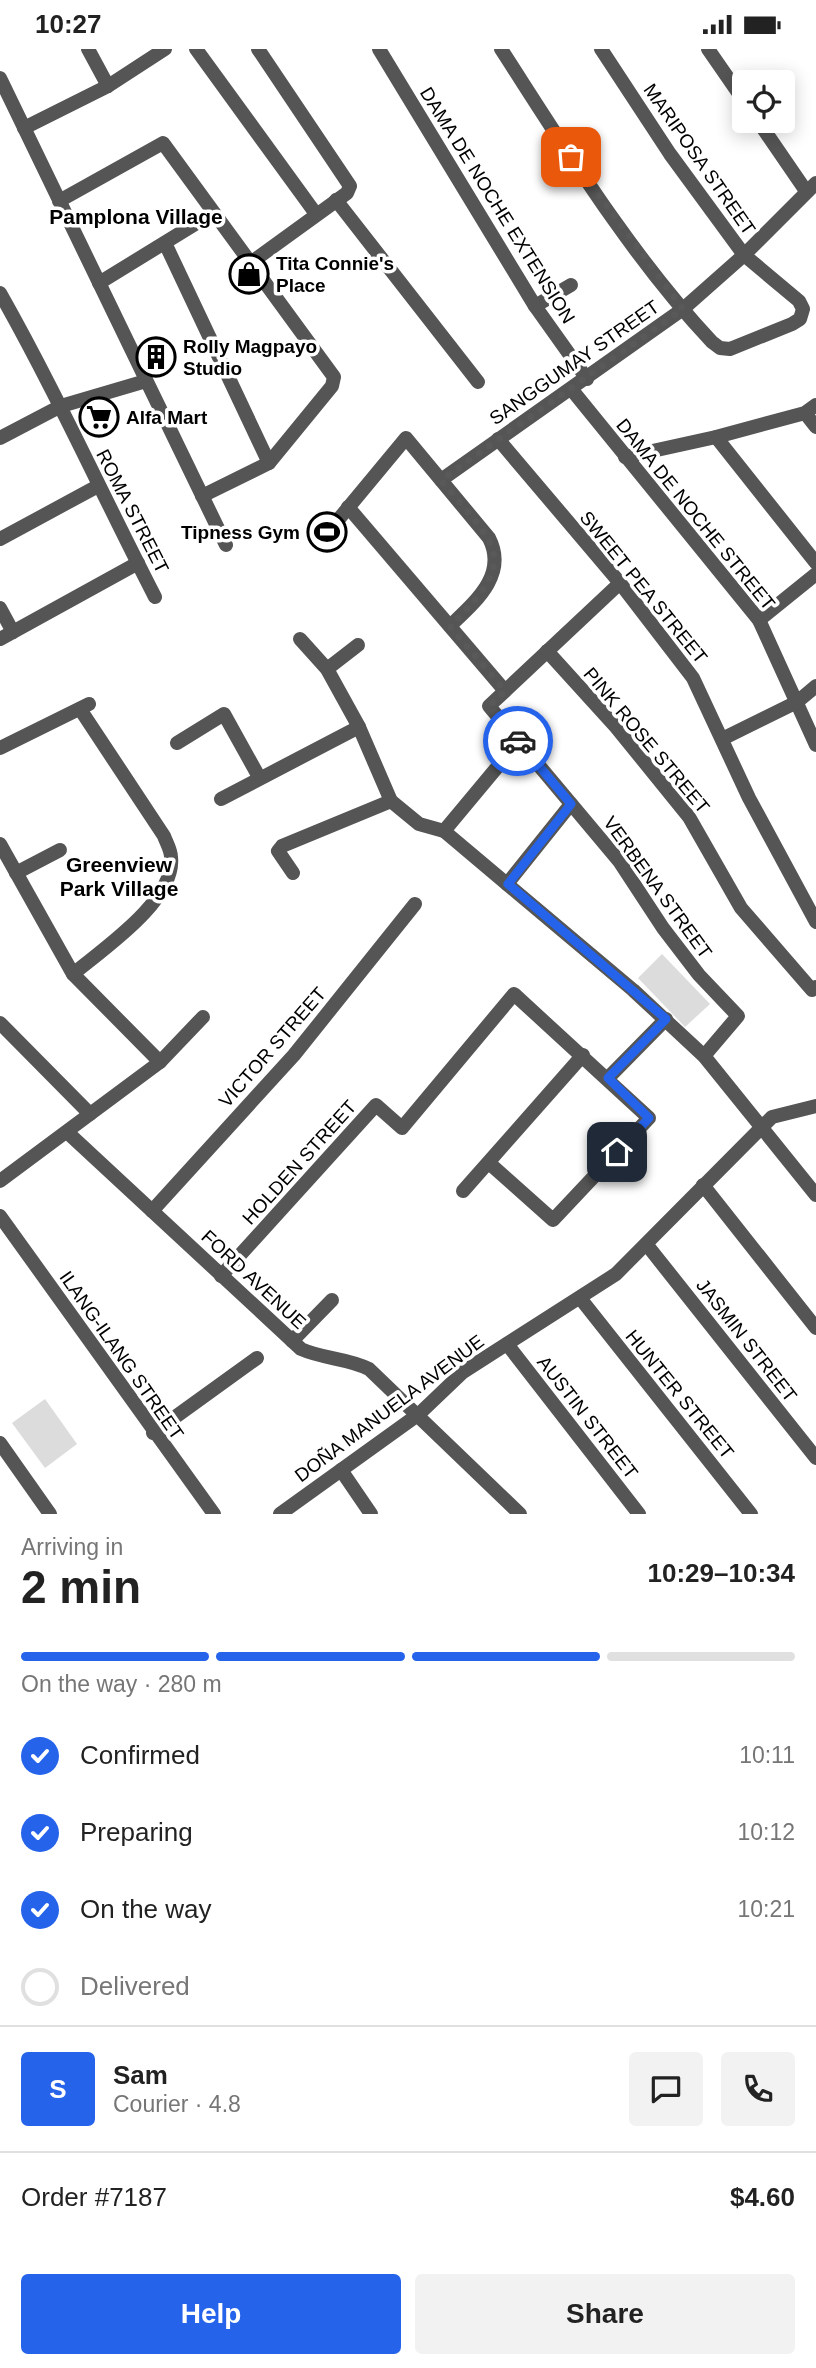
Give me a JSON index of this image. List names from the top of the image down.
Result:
{
  "streets": {
    "street": [
      "MARIPOSA STREET",
      "DAMA DE NOCHE EXTENSION",
      "SANGGUMAY STREET",
      "ROMA STREET",
      "DAMA DE NOCHE STREET",
      "SWEET PEA STREET",
      "PINK ROSE STREET",
      "VERBENA STREET",
      "VICTOR STREET",
      "HOLDEN STREET",
      "FORD AVENUE",
      "JASMIN STREET",
      "ILANG-ILANG STREET",
      "HUNTER STREET",
      "DOÑA MANUELA AVENUE",
      "AUSTIN STREET"
    ]
  },
  "crossings": [
    ["MARIPOSA STREET", "SANGGUMAY STREET"],
    ["DAMA DE NOCHE EXTENSION", "SANGGUMAY STREET"],
    ["SANGGUMAY STREET", "DAMA DE NOCHE STREET"],
    ["SANGGUMAY STREET", "SWEET PEA STREET"],
    ["VICTOR STREET", "FORD AVENUE"],
    ["HOLDEN STREET", "FORD AVENUE"],
    ["FORD AVENUE", "DOÑA MANUELA AVENUE"],
    ["JASMIN STREET", "DOÑA MANUELA AVENUE"],
    ["HUNTER STREET", "DOÑA MANUELA AVENUE"],
    ["DOÑA MANUELA AVENUE", "AUSTIN STREET"]
  ],
  "districts": ["Pamplona Village", "Greenview Park Village"],
  "places": {
    "shop": ["Tita Connie's Place"],
    "building": ["Rolly Magpayo Studio"],
    "supermarket": ["Alfa Mart"],
    "sports": ["Tipness Gym"]
  },
  "page": {
    "status": "10:27",
    "heading": ["2 min", "Arriving in", "10:29–10:34"],
    "panel": [
      "Sam",
      "Courier · 4.8",
      "Order #7187",
      "$4.60"
    ],
    "bar": "On the way · 280 m",
    "list": [
      ["Confirmed", "10:11"],
      ["Preparing", "10:12"],
      ["On the way", "10:21"],
      "Delivered"
    ],
    "round": "S",
    "buttons": ["Help", "Share"]
  }
}
